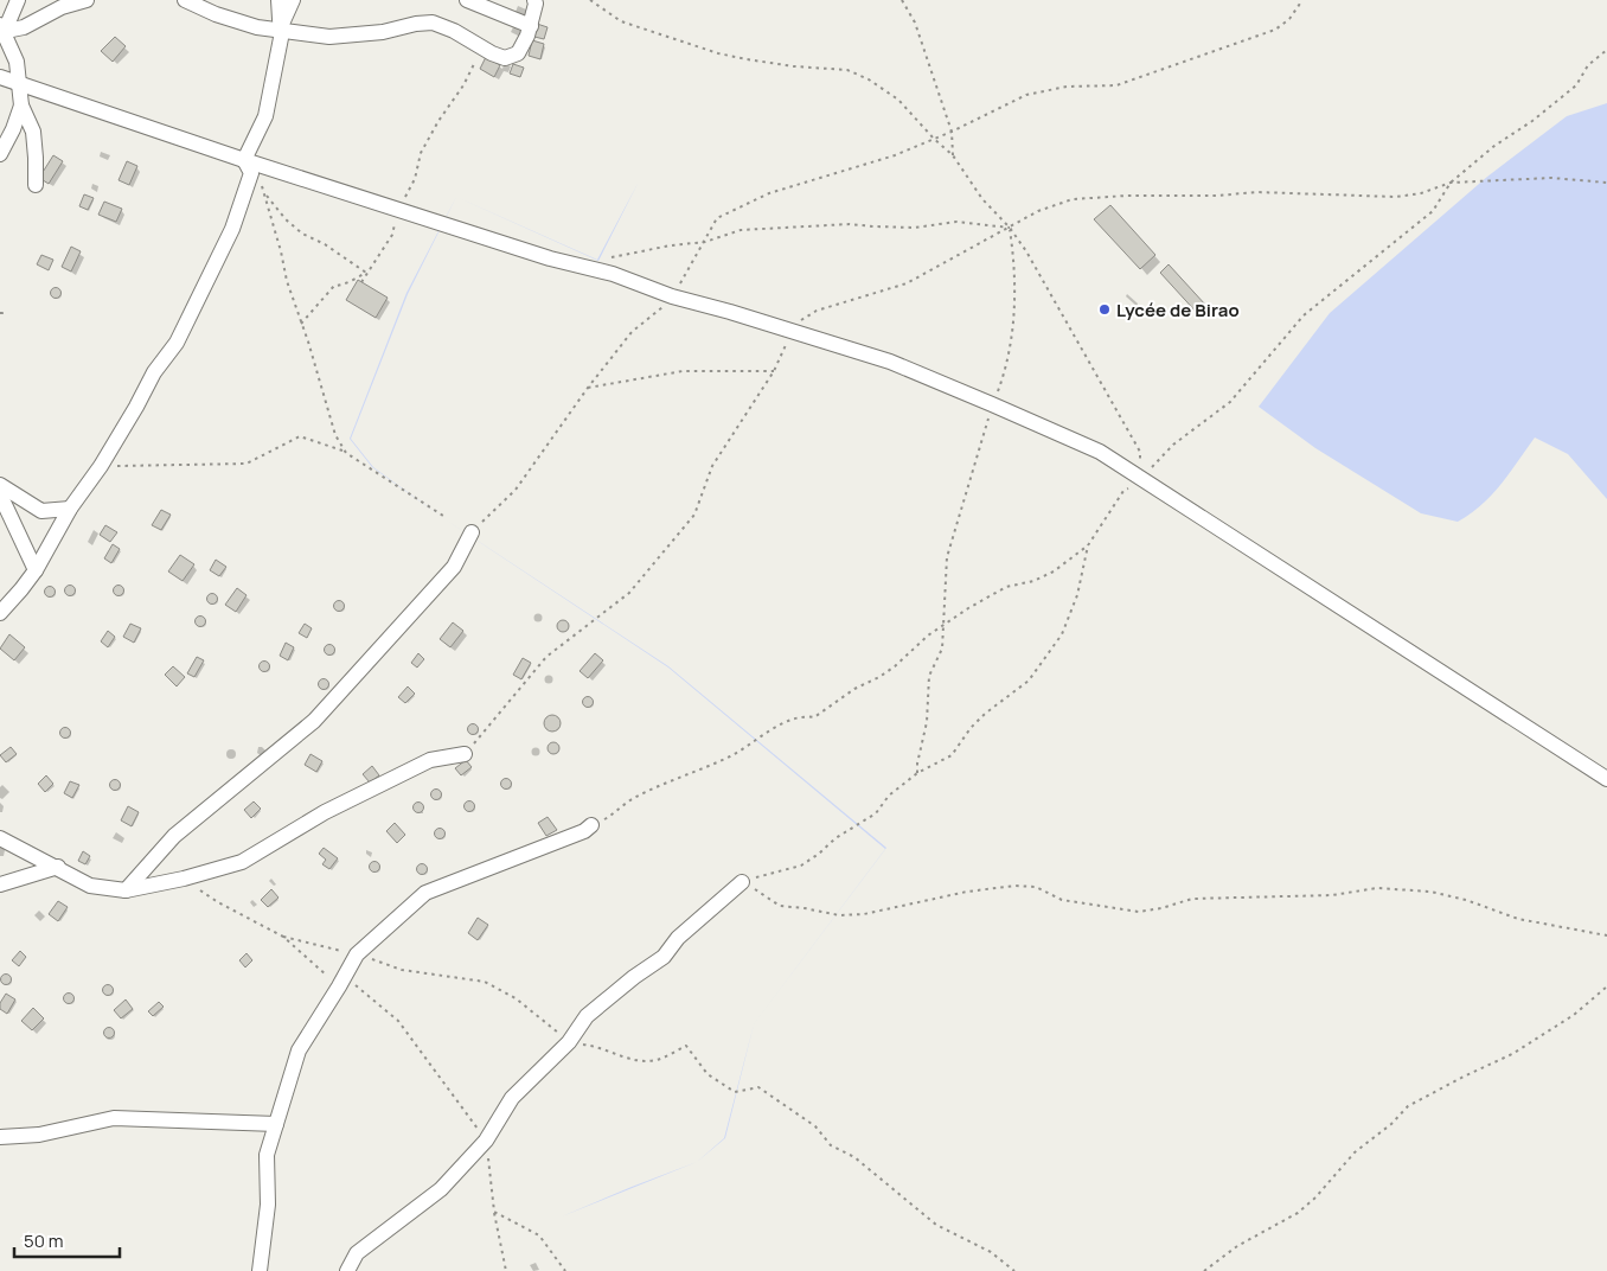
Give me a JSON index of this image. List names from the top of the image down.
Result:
{
  "places": ["Lycée de Birao"],
  "scale_bar": "50 m"
}
